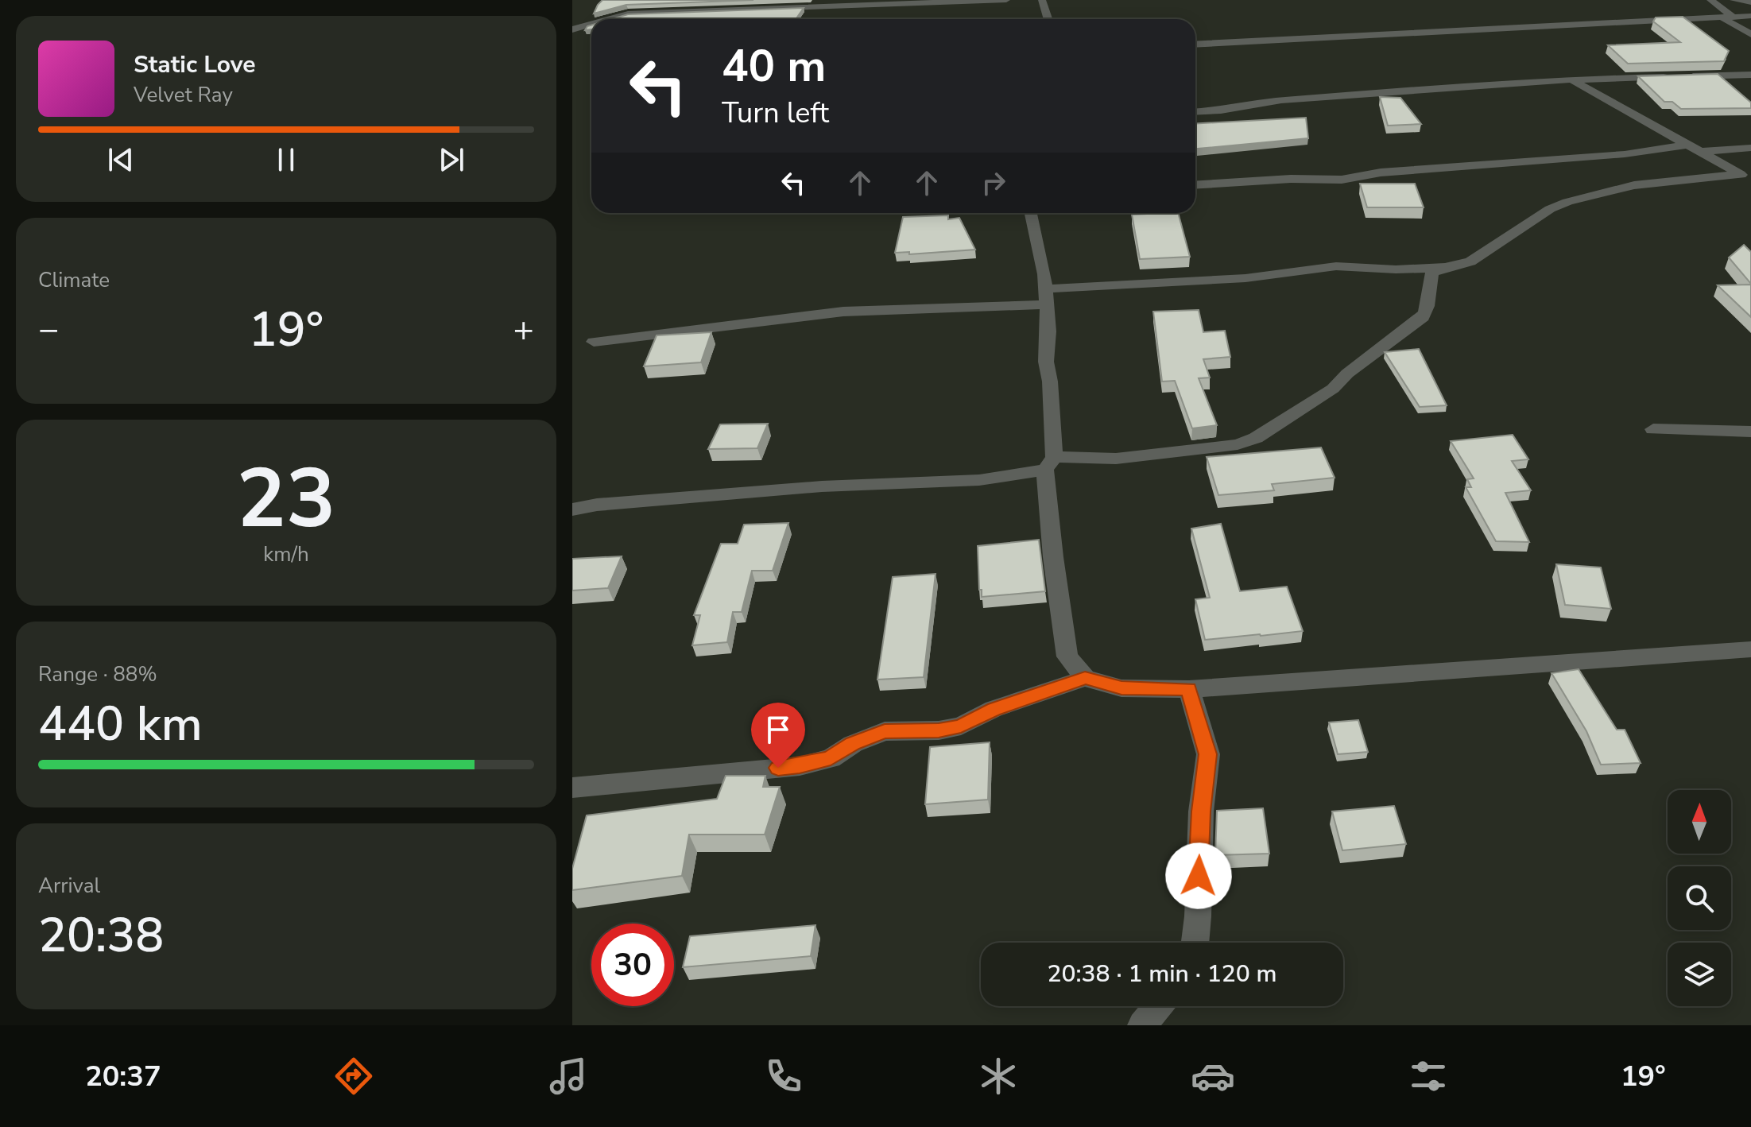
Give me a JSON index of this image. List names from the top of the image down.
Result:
{
  "north": "top",
  "page": {
    "turn": ["40 m", "Turn left"],
    "song": ["Static Love", "Velvet Ray"],
    "tile": [
      "Climate",
      ["23", "km/h"],
      ["Range · 88%", "440 km"],
      ["Arrival", "20:38"]
    ],
    "heat": ["−", "19°", "+"],
    "limit": "30",
    "trip": "20:38 · 1 min · 120 m",
    "tabs": ["20:37", "19°"]
  }
}
